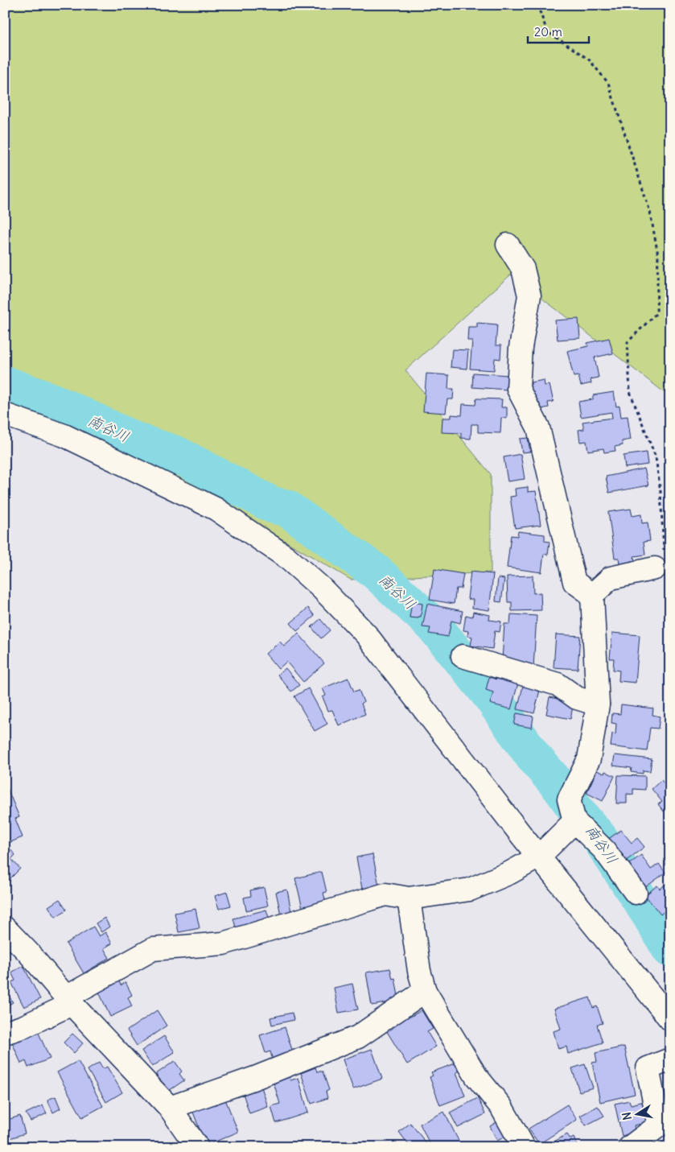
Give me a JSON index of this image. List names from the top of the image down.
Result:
{
  "water": ["南谷川"],
  "scale_bar": "20 m",
  "north": "left"
}
